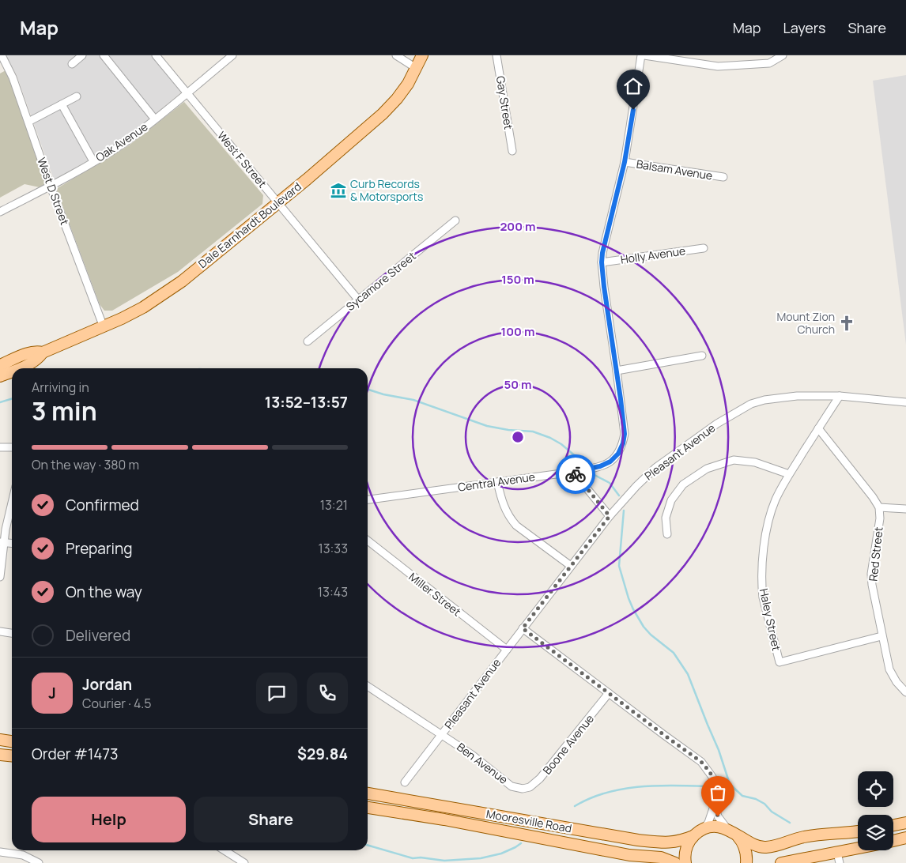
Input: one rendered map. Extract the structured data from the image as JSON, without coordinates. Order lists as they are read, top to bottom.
{
  "streets": {
    "main road": ["Dale Earnhardt Boulevard", "Mooresville Road"],
    "street": [
      "Gay Street",
      "Oak Avenue",
      "West F Street",
      "Balsam Avenue",
      "West D Street",
      "Holly Avenue",
      "Sycamore Street",
      "Pleasant Avenue",
      "Central Avenue",
      "Red Street",
      "Miller Street",
      "Haley Street",
      "Boone Avenue",
      "Ben Avenue"
    ]
  },
  "crossings": [
    ["Oak Avenue", "West F Street"],
    ["Oak Avenue", "West D Street"],
    ["West F Street", "Dale Earnhardt Boulevard"],
    ["West F Street", "Sycamore Street"],
    ["Balsam Avenue", "Central Avenue"],
    ["West D Street", "Dale Earnhardt Boulevard"],
    ["Holly Avenue", "Central Avenue"],
    ["Pleasant Avenue", "Miller Street"],
    ["Pleasant Avenue", "Haley Street"],
    ["Pleasant Avenue", "Ben Avenue"],
    ["Red Street", "Haley Street"],
    ["Boone Avenue", "Ben Avenue"]
  ],
  "places": {
    "museum": ["Curb Records & Motorsports"],
    "church": ["Mount Zion Church"]
  },
  "page": {
    "header": "Map",
    "nav": ["Map", "Layers", "Share"],
    "heading": ["3 min", "Arriving in", "13:52–13:57"],
    "panel": [
      "Jordan",
      "Courier · 4.5",
      "Order #1473",
      "$29.84"
    ],
    "bar": "On the way · 380 m",
    "list": [
      ["Confirmed", "13:21"],
      ["Preparing", "13:33"],
      ["On the way", "13:43"],
      "Delivered"
    ],
    "round": "J",
    "buttons": ["Help", "Share"]
  },
  "rings": [
    "200 m",
    "150 m",
    "100 m",
    "50 m"
  ]
}
